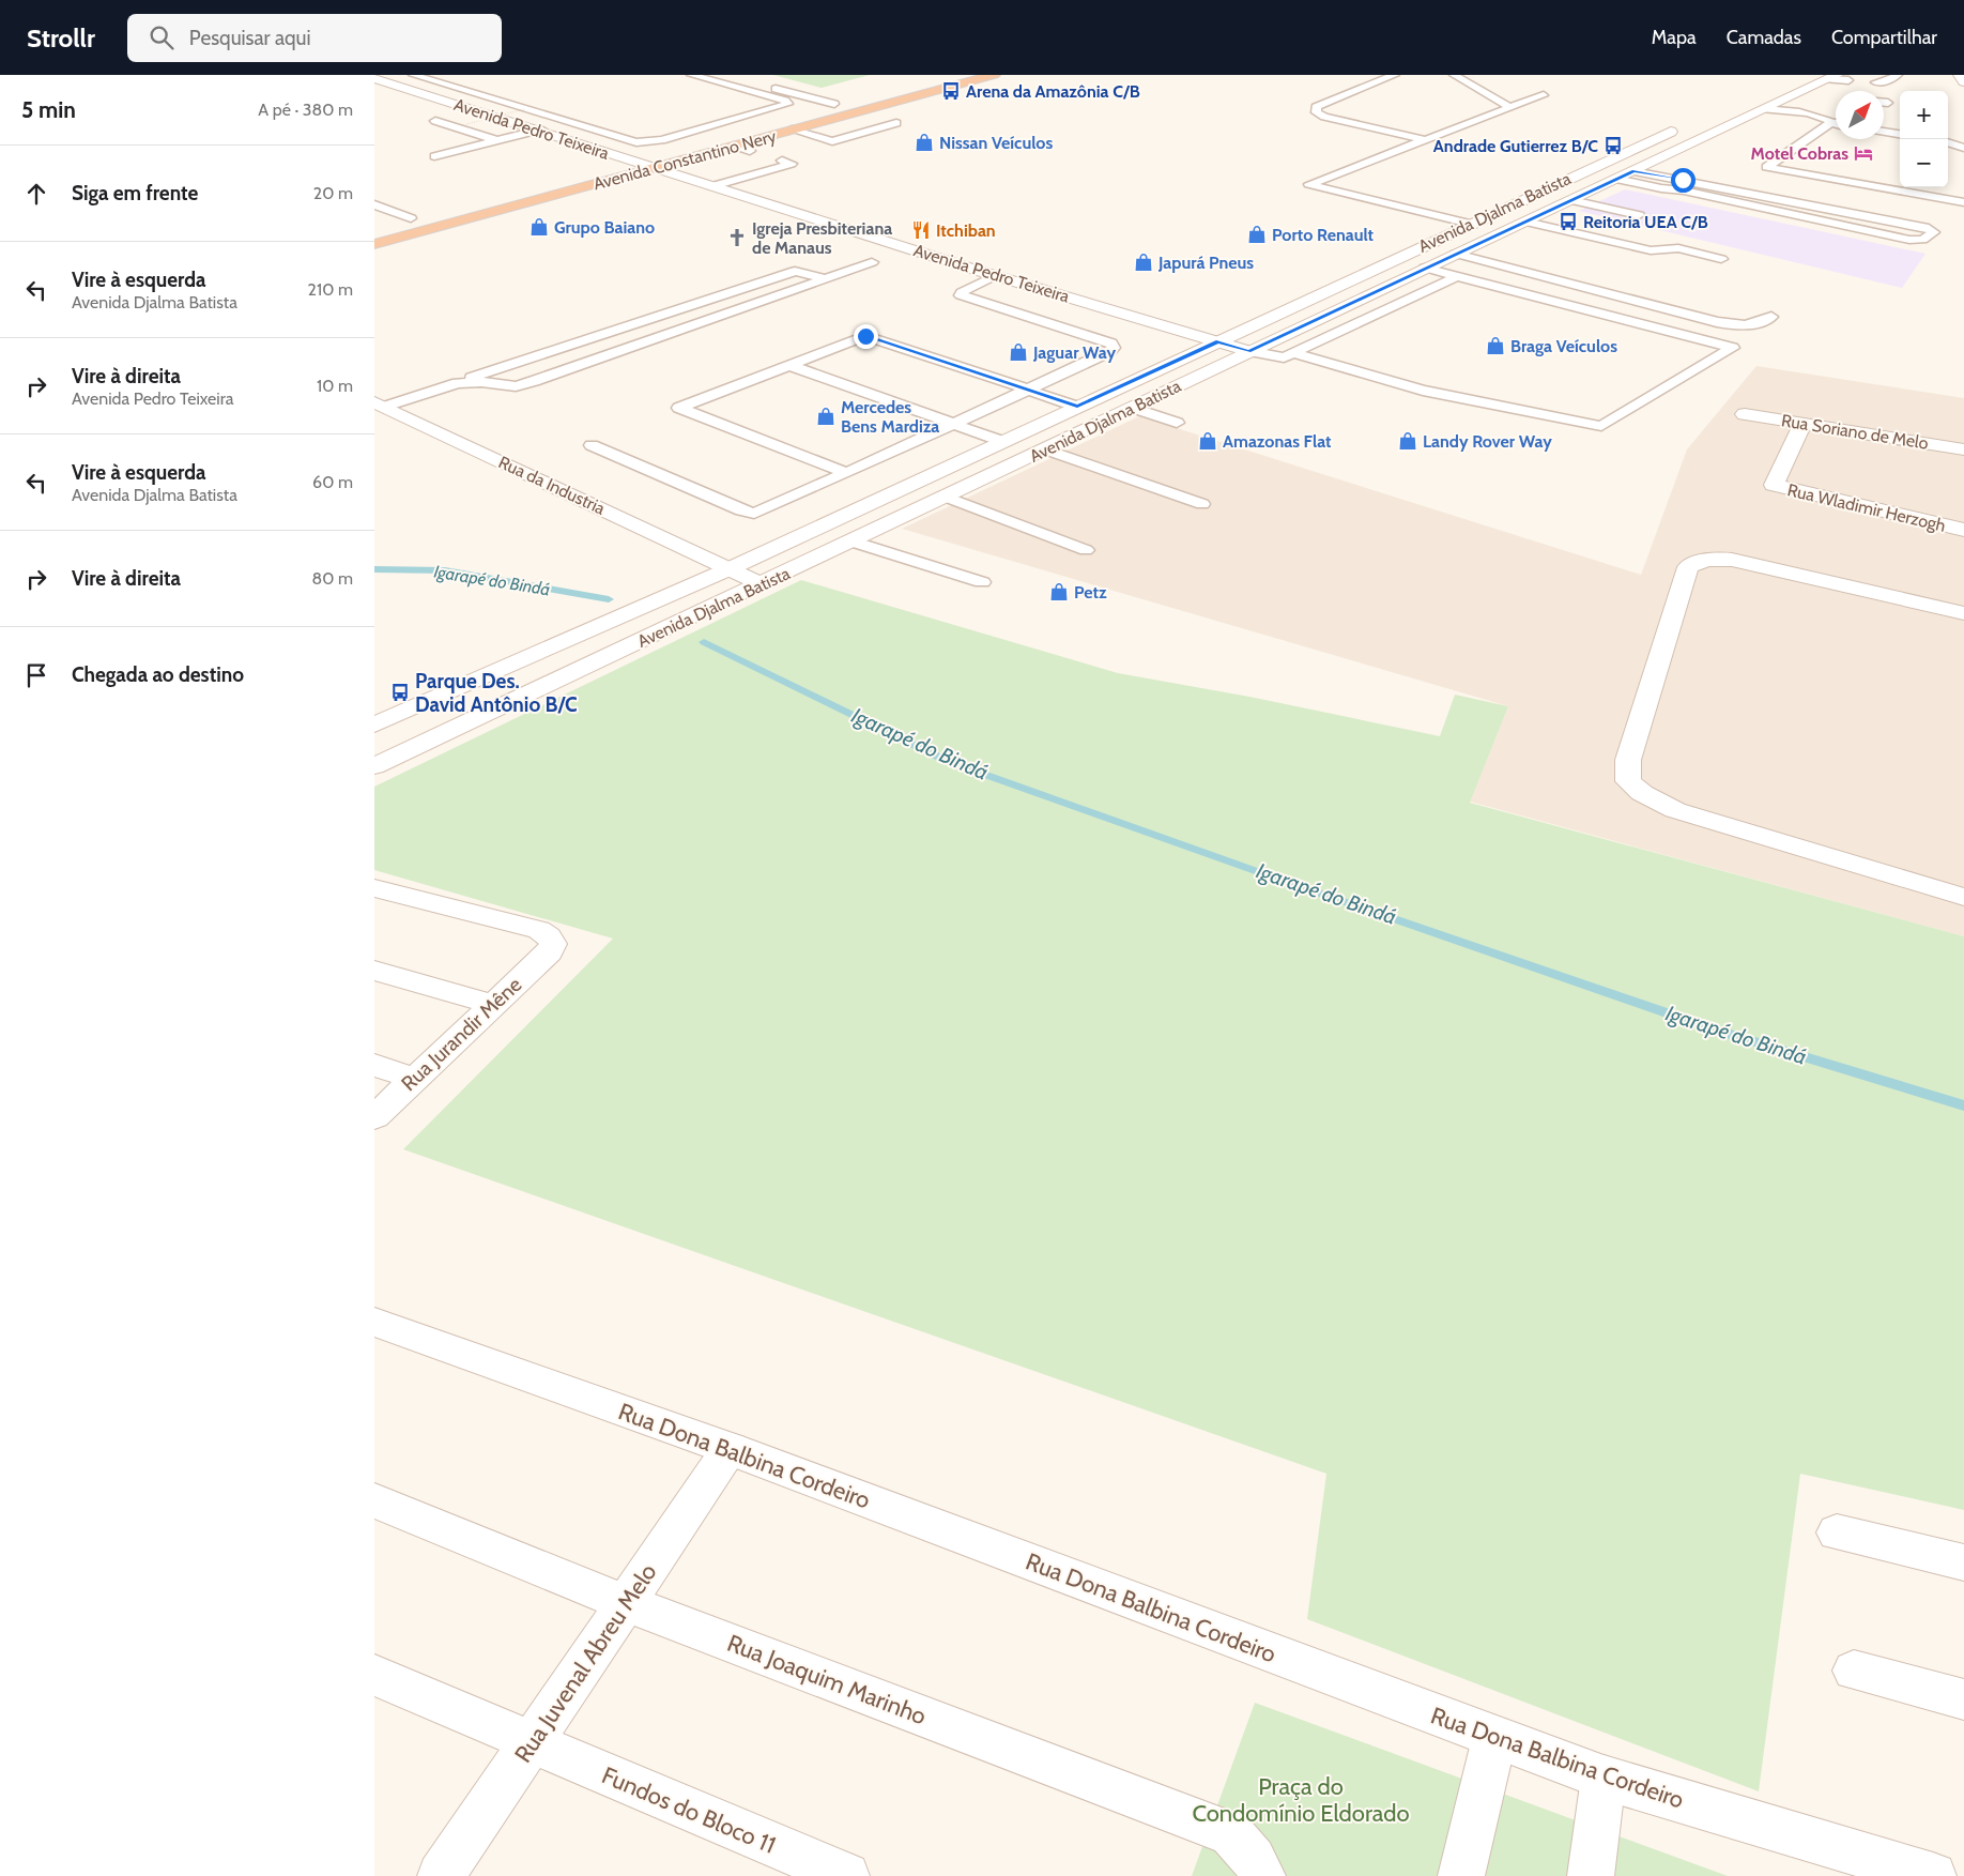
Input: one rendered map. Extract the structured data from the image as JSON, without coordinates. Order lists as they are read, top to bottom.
{
  "streets": {
    "highway": ["Avenida Constantino Nery"],
    "street": [
      "Avenida Pedro Teixeira",
      "Avenida Djalma Batista",
      "Rua Soriano de Melo",
      "Rua da Industria",
      "Rua Wladimir Herzogh",
      "Rua Jurandir Mêne",
      "Rua Dona Balbina Cordeiro",
      "Rua Juvenal Abreu Melo",
      "Rua Joaquim Marinho",
      "Fundos do Bloco 11"
    ]
  },
  "crossings": [
    ["Avenida Pedro Teixeira", "Avenida Constantino Nery"],
    ["Avenida Pedro Teixeira", "Avenida Djalma Batista"],
    ["Avenida Djalma Batista", "Rua da Industria"],
    ["Rua Soriano de Melo", "Rua Wladimir Herzogh"],
    ["Rua Dona Balbina Cordeiro", "Rua Juvenal Abreu Melo"],
    ["Rua Juvenal Abreu Melo", "Rua Joaquim Marinho"],
    ["Rua Juvenal Abreu Melo", "Fundos do Bloco 11"]
  ],
  "water": ["Igarapé do Bindá"],
  "parks": ["Praça do Condomínio Eldorado"],
  "places": {
    "bus stop": [
      "Arena da Amazônia C/B",
      "Andrade Gutierrez B/C",
      "Reitoria UEA C/B",
      "Parque Des. David Antônio B/C"
    ],
    "shop": [
      "Nissan Veículos",
      "Grupo Baiano",
      "Porto Renault",
      "Japurá Pneus",
      "Braga Veículos",
      "Jaguar Way",
      "Mercedes Bens Mardiza",
      "Amazonas Flat",
      "Landy Rover Way",
      "Petz"
    ],
    "hotel": ["Motel Cobras"],
    "restaurant": ["Itchiban"],
    "church": ["Igreja Presbiteriana de Manaus"]
  },
  "north": "top right",
  "page": {
    "header": "Strollr",
    "search": "Pesquisar aqui",
    "nav": ["Mapa", "Camadas", "Compartilhar"],
    "heading": ["5 min", "A pé · 380 m"],
    "map_buttons": ["+", "−"],
    "list": [
      ["Siga em frente", "20 m"],
      ["Vire à esquerda", "Avenida Djalma Batista", "210 m"],
      ["Vire à direita", "Avenida Pedro Teixeira", "10 m"],
      ["Vire à esquerda", "Avenida Djalma Batista", "60 m"],
      ["Vire à direita", "80 m"],
      "Chegada ao destino"
    ]
  }
}
